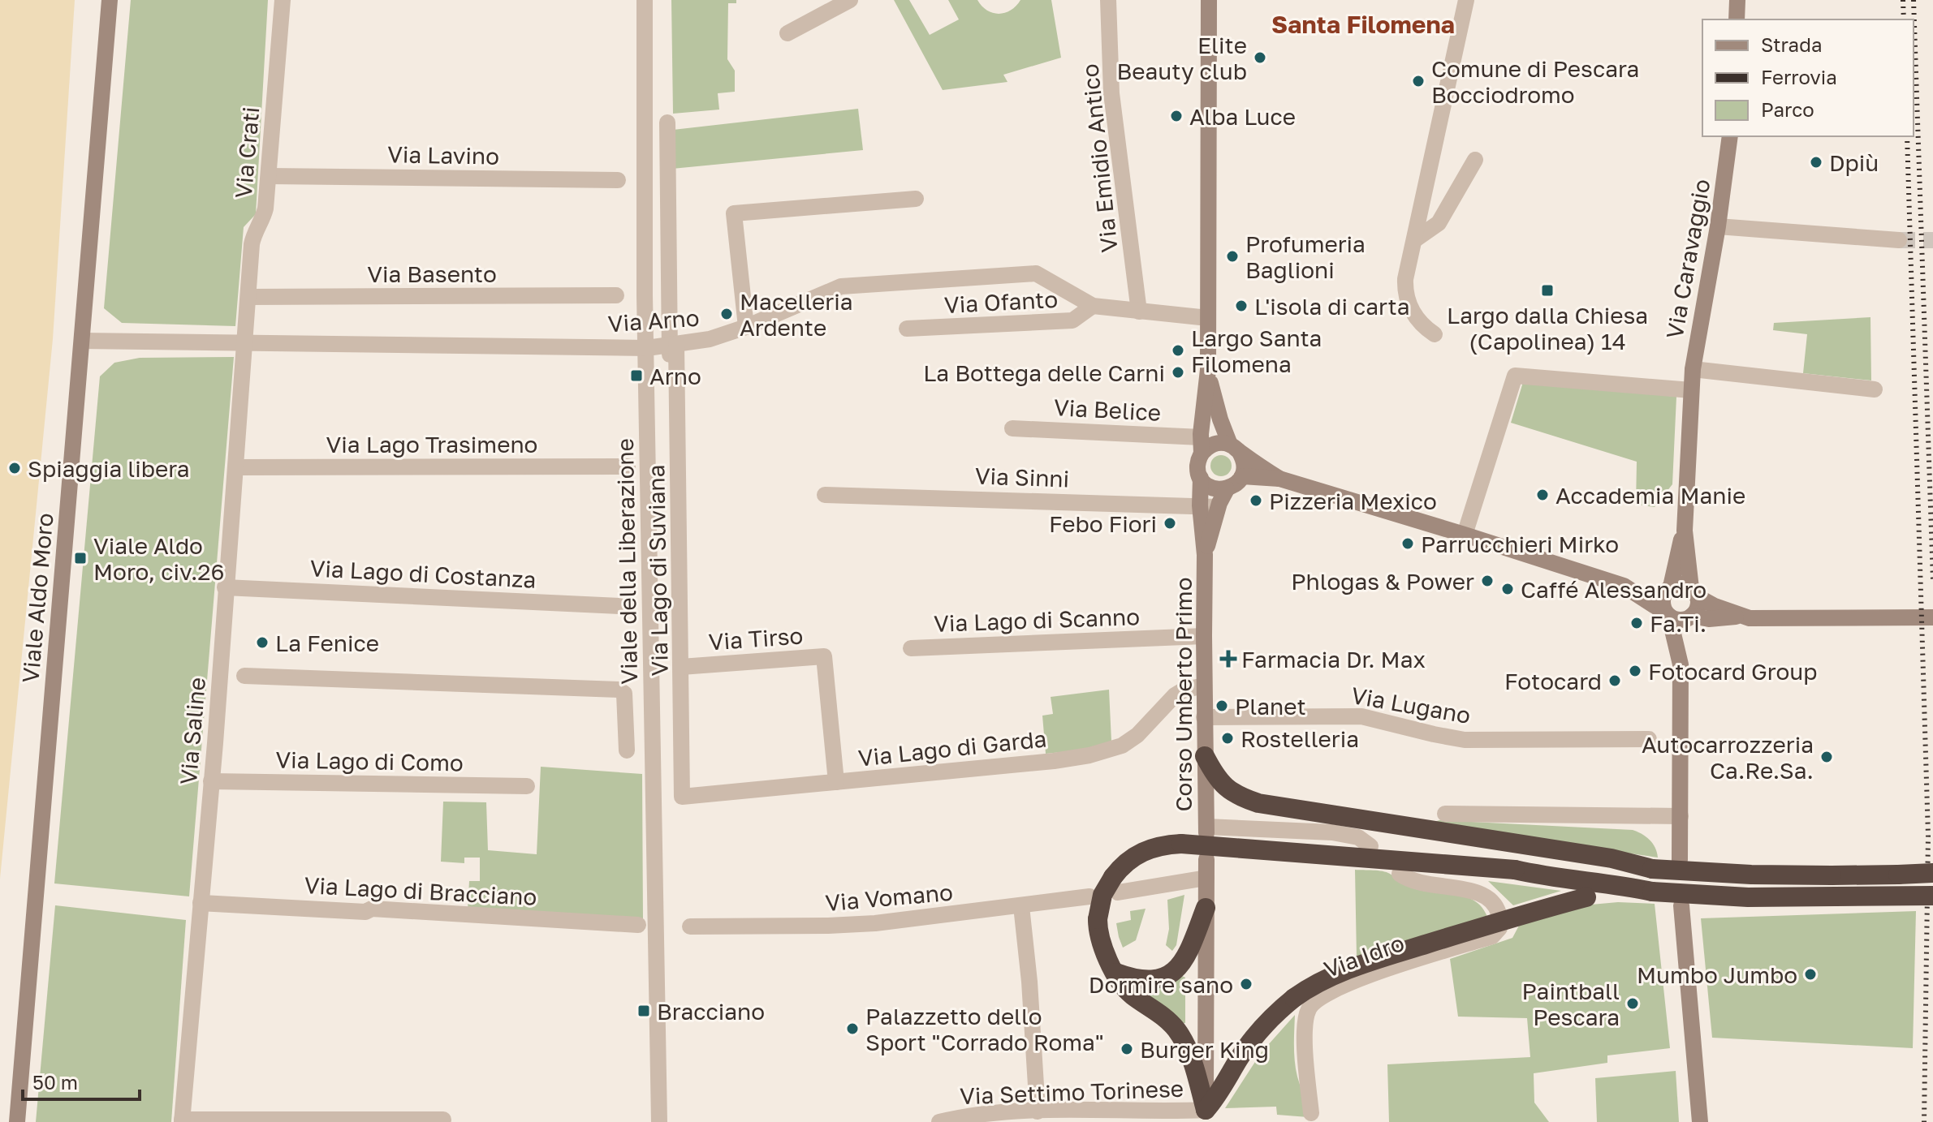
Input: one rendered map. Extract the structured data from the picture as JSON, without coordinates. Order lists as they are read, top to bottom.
{
  "streets": {
    "street": [
      "Via Crati",
      "Via Lavino",
      "Via Emidio Antico",
      "Via Caravaggio",
      "Via Basento",
      "Via Ofanto",
      "Via Arno",
      "Via Belice",
      "Via Lago Trasimeno",
      "Via Sinni",
      "Viale della Liberazione",
      "Via Lago di Suviana",
      "Via Lago di Costanza",
      "Viale Aldo Moro",
      "Via Lago di Scanno",
      "Via Tirso",
      "Corso Umberto Primo",
      "Via Lugano",
      "Via Saline",
      "Via Lago di Garda",
      "Via Lago di Como",
      "Via Lago di Bracciano",
      "Via Vomano",
      "Via Idro",
      "Via Settimo Torinese"
    ]
  },
  "crossings": [
    ["Via Crati", "Via Lavino"],
    ["Via Crati", "Via Basento"],
    ["Via Crati", "Via Arno"],
    ["Via Crati", "Via Saline"],
    ["Via Emidio Antico", "Via Arno"],
    ["Via Ofanto", "Via Arno"],
    ["Via Arno", "Viale della Liberazione"],
    ["Via Arno", "Via Lago di Suviana"],
    ["Via Arno", "Viale Aldo Moro"],
    ["Via Arno", "Via Saline"],
    ["Via Belice", "Corso Umberto Primo"],
    ["Via Lago Trasimeno", "Via Saline"],
    ["Via Sinni", "Corso Umberto Primo"],
    ["Viale della Liberazione", "Via Lago di Suviana"],
    ["Via Lago di Suviana", "Via Tirso"],
    ["Via Lago di Suviana", "Via Lago di Garda"],
    ["Via Lago di Costanza", "Via Saline"],
    ["Via Lago di Scanno", "Corso Umberto Primo"],
    ["Via Tirso", "Via Lago di Garda"],
    ["Corso Umberto Primo", "Via Lugano"],
    ["Corso Umberto Primo", "Via Lago di Garda"],
    ["Via Saline", "Via Lago di Como"],
    ["Via Saline", "Via Lago di Bracciano"]
  ],
  "districts": ["Santa Filomena"],
  "places": {
    "other": [
      "Elite Beauty club",
      "Comune di Pescara Bocciodromo",
      "Alba Luce",
      "Dpiù",
      "Profumeria Baglioni",
      "L'isola di carta",
      "Macelleria Ardente",
      "Largo Santa Filomena",
      "La Bottega delle Carni",
      "Spiaggia libera",
      "Accademia Manie",
      "Pizzeria Mexico",
      "Febo Fiori",
      "Parrucchieri Mirko",
      "Phlogas & Power",
      "Caffé Alessandro",
      "Fa.Ti.",
      "La Fenice",
      "Fotocard Group",
      "Fotocard",
      "Planet",
      "Rostelleria",
      "Autocarrozzeria Ca.Re.Sa.",
      "Mumbo Jumbo",
      "Dormire sano",
      "Paintball Pescara",
      "Palazzetto dello Sport \"Corrado Roma\"",
      "Burger King"
    ],
    "transit": [
      "Largo dalla Chiesa (Capolinea) 14",
      "Arno",
      "Viale Aldo Moro, civ.26",
      "Bracciano"
    ],
    "health": ["Farmacia Dr. Max"]
  },
  "legend": ["Strada", "Ferrovia", "Parco"],
  "scale_bar": "50 m"
}
